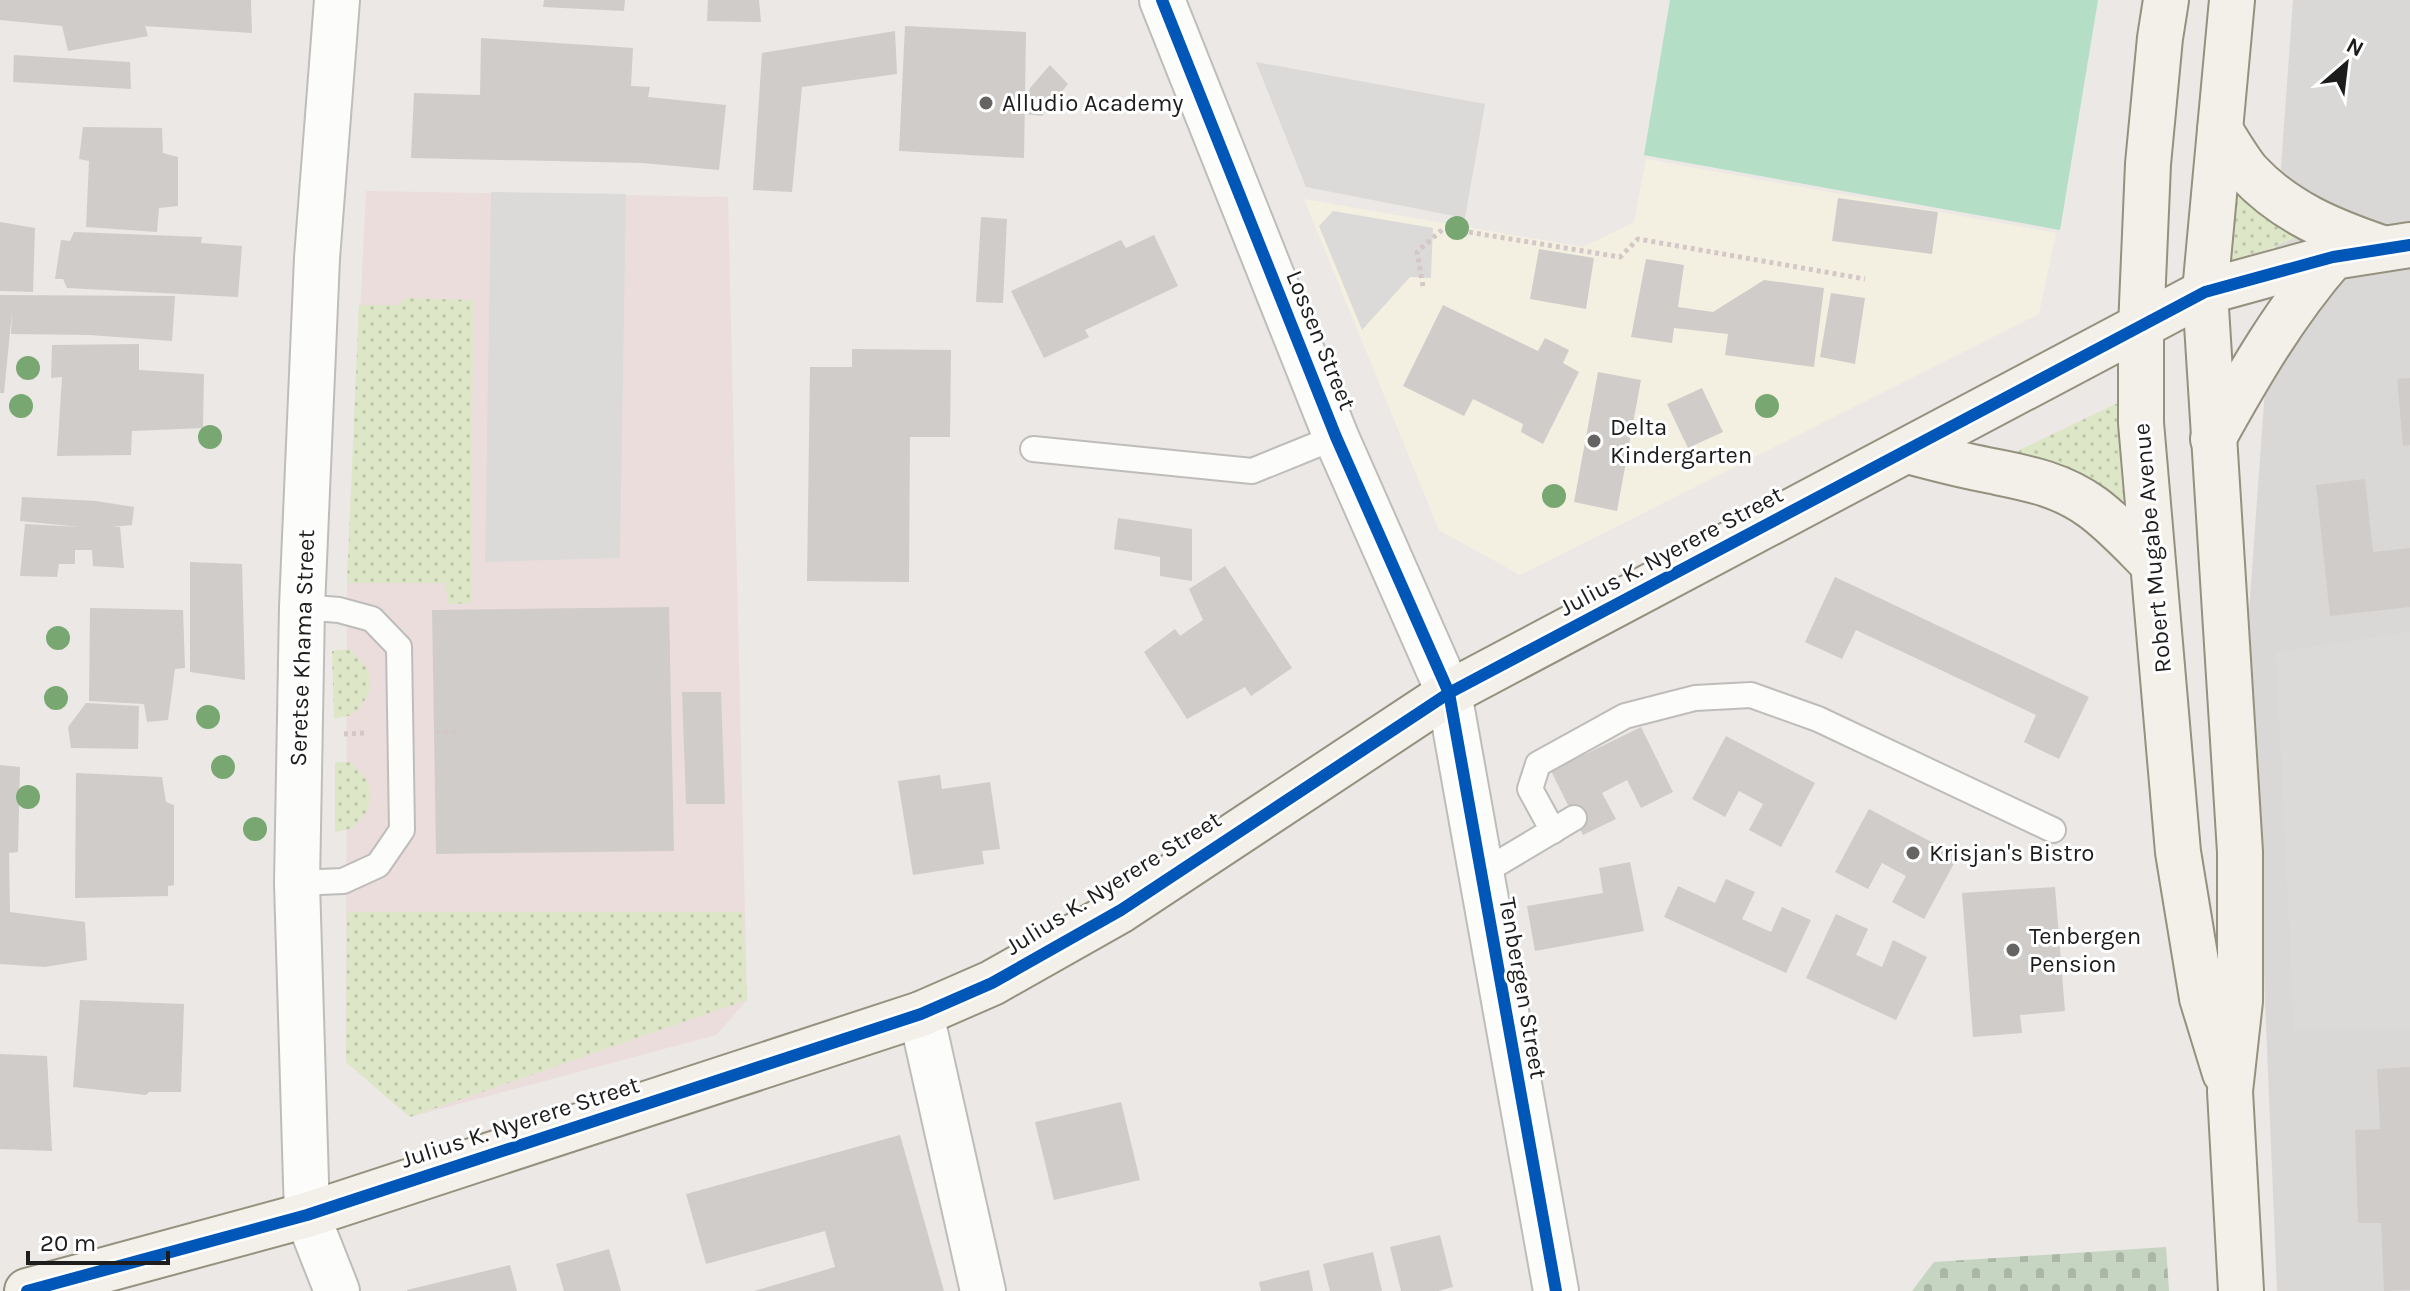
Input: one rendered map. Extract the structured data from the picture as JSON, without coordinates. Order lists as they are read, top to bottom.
{
  "streets": {
    "main road": ["Robert Mugabe Avenue", "Julius K. Nyerere Street"],
    "street": ["Lossen Street", "Seretse Khama Street", "Tenbergen Street"]
  },
  "crossings": [
    ["Lossen Street", "Julius K. Nyerere Street"],
    ["Lossen Street", "Tenbergen Street"],
    ["Robert Mugabe Avenue", "Julius K. Nyerere Street"],
    ["Julius K. Nyerere Street", "Seretse Khama Street"],
    ["Julius K. Nyerere Street", "Tenbergen Street"]
  ],
  "places": [
    "Alludio Academy",
    "Delta Kindergarten",
    "Krisjan's Bistro",
    "Tenbergen Pension"
  ],
  "scale_bar": "20 m",
  "north": "top right"
}
